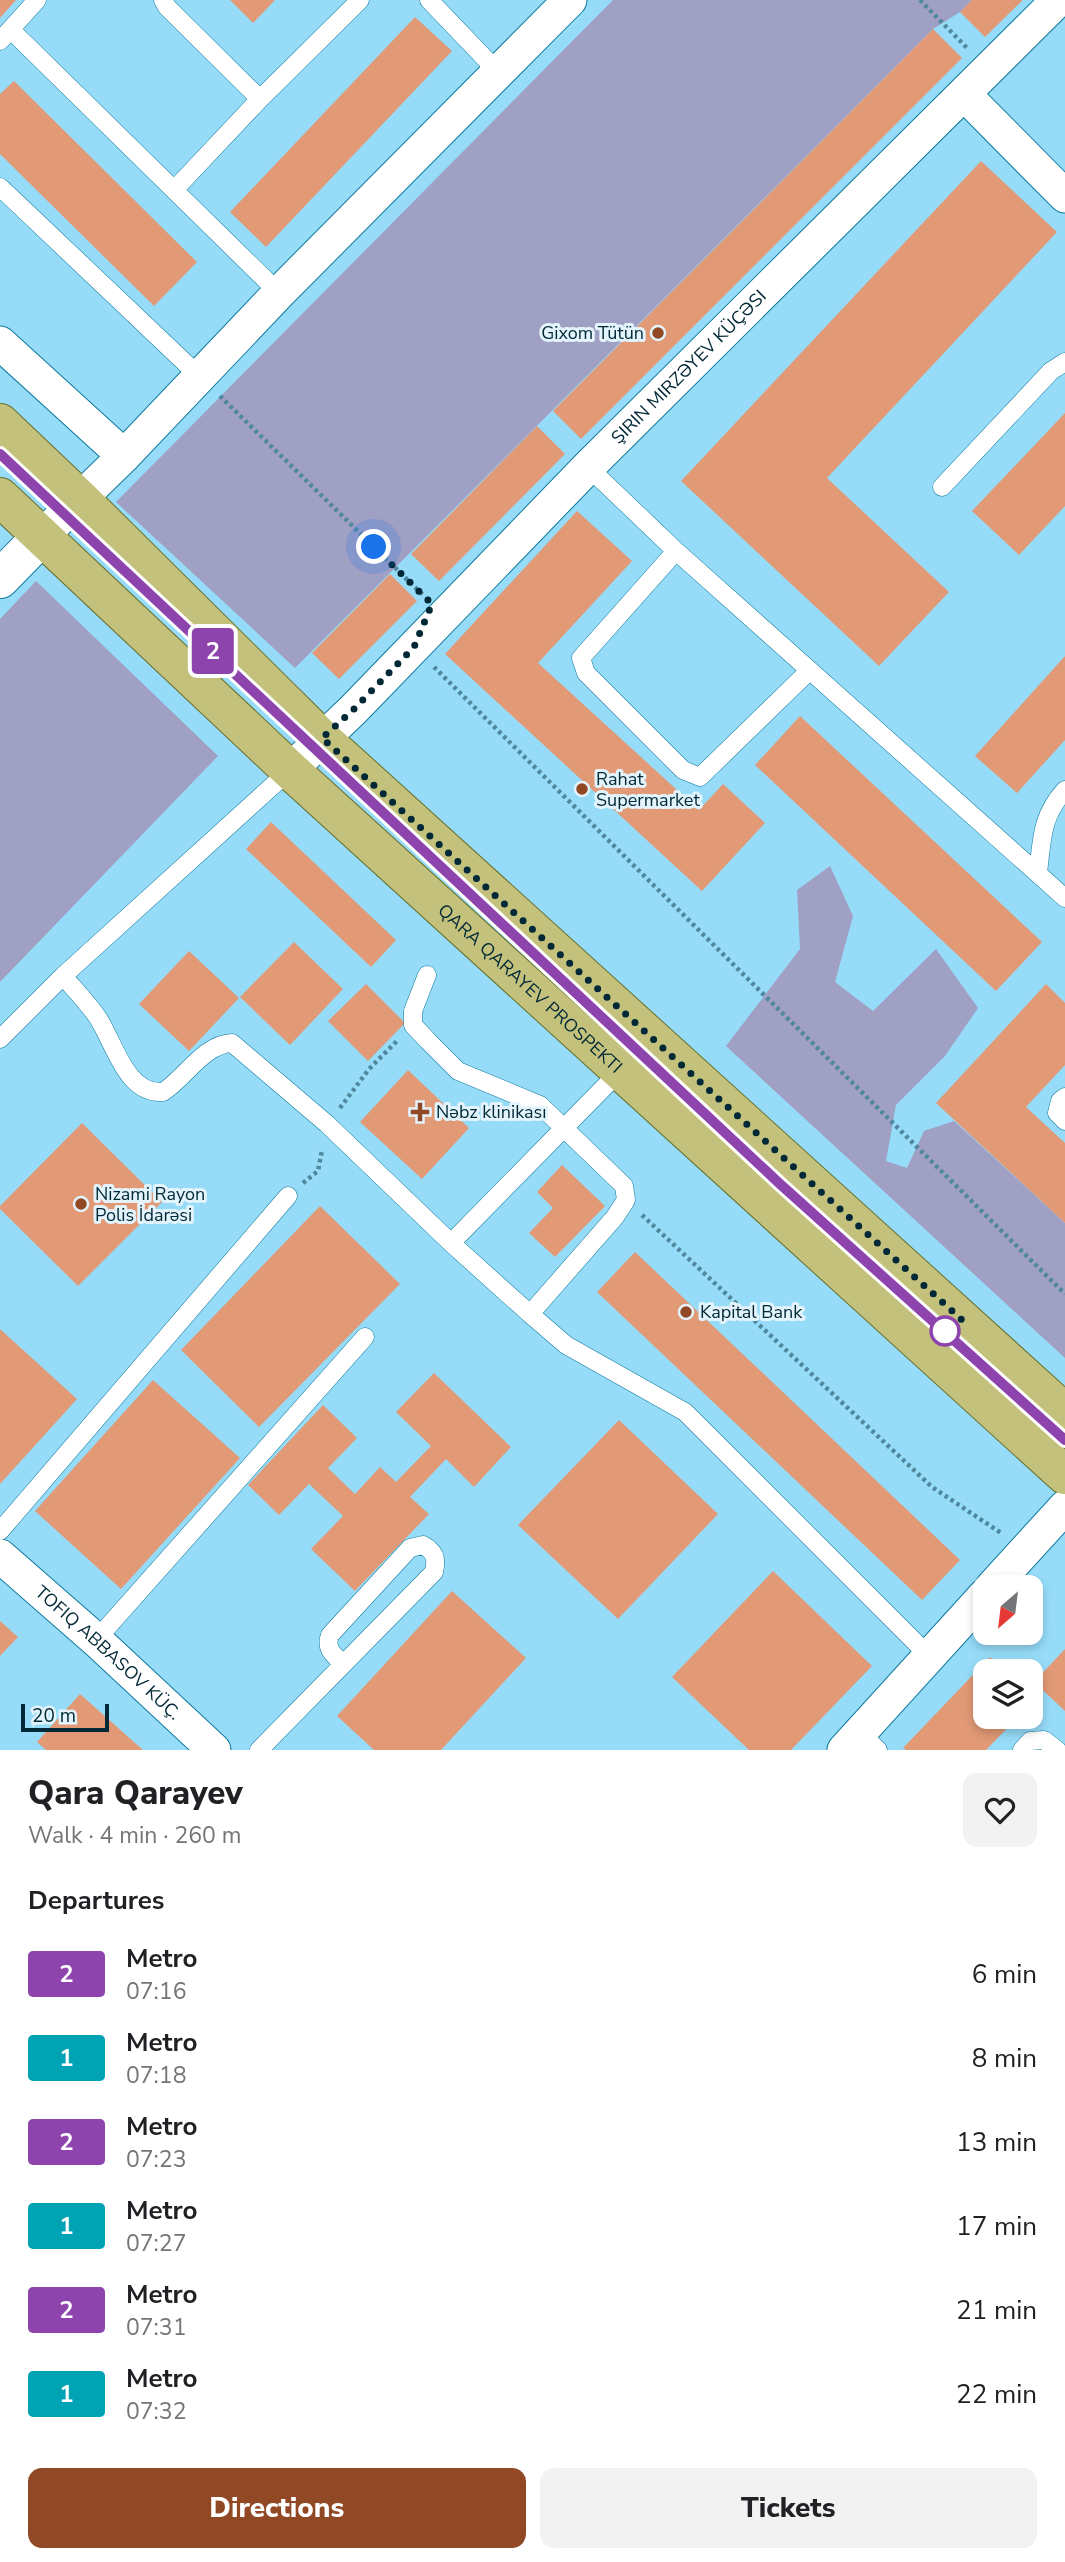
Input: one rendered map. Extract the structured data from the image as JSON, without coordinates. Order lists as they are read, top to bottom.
{
  "streets": {
    "main road": ["QARA QARAYEV PROSPEKTI"],
    "street": ["ŞIRIN MIRZƏYEV KÜÇƏSI", "TOFIQ ABBASOV KÜÇ."]
  },
  "crossings": [
    ["ŞIRIN MIRZƏYEV KÜÇƏSI", "QARA QARAYEV PROSPEKTI"]
  ],
  "places": {
    "other": [
      "Gixom Tütün",
      "Rahat Supermarket",
      "Nizami Rayon Polis İdarəsi",
      "Kapital Bank"
    ],
    "health": ["Nəbz klinikası"]
  },
  "lines": ["metro line 2"],
  "scale_bar": "20 m",
  "north": "bottom left",
  "page": {
    "on_map": "2",
    "scale": "20 m",
    "heading": [
      ["Qara Qarayev", "Walk · 4 min · 260 m"],
      "Departures"
    ],
    "list": [
      {
        "mark": "2",
        "name": "Metro",
        "note": "07:16",
        "value": "6 min"
      },
      {
        "mark": "1",
        "name": "Metro",
        "note": "07:18",
        "value": "8 min"
      },
      {
        "mark": "2",
        "name": "Metro",
        "note": "07:23",
        "value": "13 min"
      },
      {
        "mark": "1",
        "name": "Metro",
        "note": "07:27",
        "value": "17 min"
      },
      {
        "mark": "2",
        "name": "Metro",
        "note": "07:31",
        "value": "21 min"
      },
      {
        "mark": "1",
        "name": "Metro",
        "note": "07:32",
        "value": "22 min"
      }
    ],
    "buttons": ["Directions", "Tickets"]
  }
}
